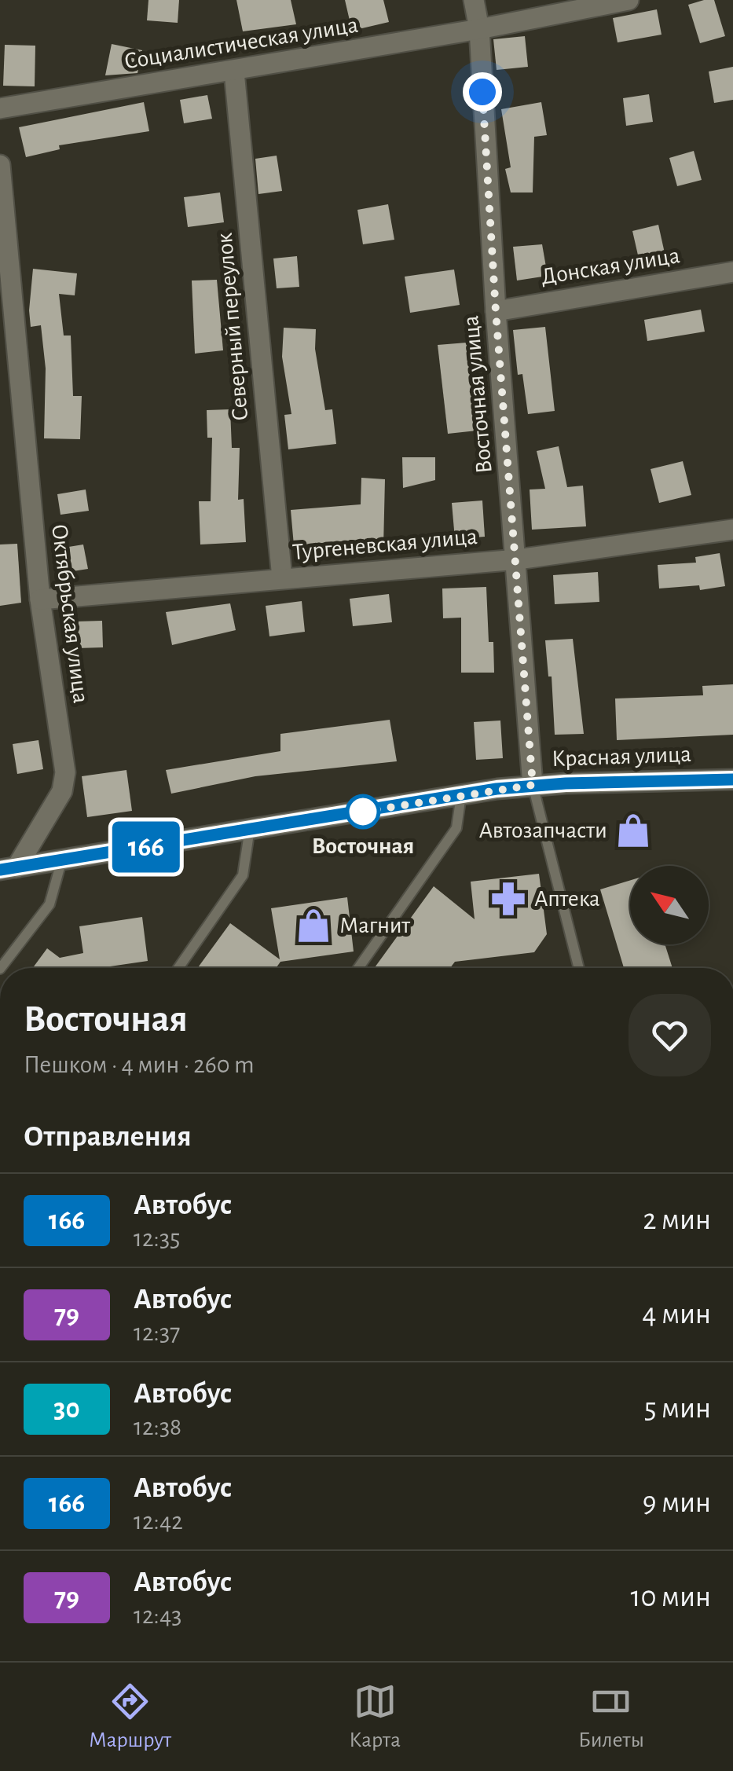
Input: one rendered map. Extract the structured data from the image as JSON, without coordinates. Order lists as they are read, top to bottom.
{
  "streets": {
    "street": [
      "Социалистическая улица",
      "Донская улица",
      "Северный переулок",
      "Восточная улица",
      "Тургеневская улица",
      "Октябрьская улица",
      "Красная улица"
    ]
  },
  "crossings": [
    ["Социалистическая улица", "Северный переулок"],
    ["Социалистическая улица", "Восточная улица"],
    ["Донская улица", "Восточная улица"],
    ["Северный переулок", "Тургеневская улица"],
    ["Восточная улица", "Тургеневская улица"],
    ["Восточная улица", "Красная улица"],
    ["Тургеневская улица", "Октябрьская улица"],
    ["Октябрьская улица", "Красная улица"]
  ],
  "places": {
    "other": ["Восточная"],
    "shop": ["Автозапчасти", "Магнит"],
    "pharmacy": ["Аптека"]
  },
  "lines": ["bus line 166"],
  "north": "top left",
  "page": {
    "on_map": "166",
    "heading": [
      ["Восточная", "Пешком · 4 мин · 260 m"],
      "Отправления"
    ],
    "list": [
      {
        "mark": "166",
        "name": "Автобус",
        "note": "12:35",
        "value": "2 мин"
      },
      {
        "mark": "79",
        "name": "Автобус",
        "note": "12:37",
        "value": "4 мин"
      },
      {
        "mark": "30",
        "name": "Автобус",
        "note": "12:38",
        "value": "5 мин"
      },
      {
        "mark": "166",
        "name": "Автобус",
        "note": "12:42",
        "value": "9 мин"
      },
      {
        "mark": "79",
        "name": "Автобус",
        "note": "12:43",
        "value": "10 мин"
      }
    ],
    "tabs": ["Маршрут", "Карта", "Билеты"]
  }
}
